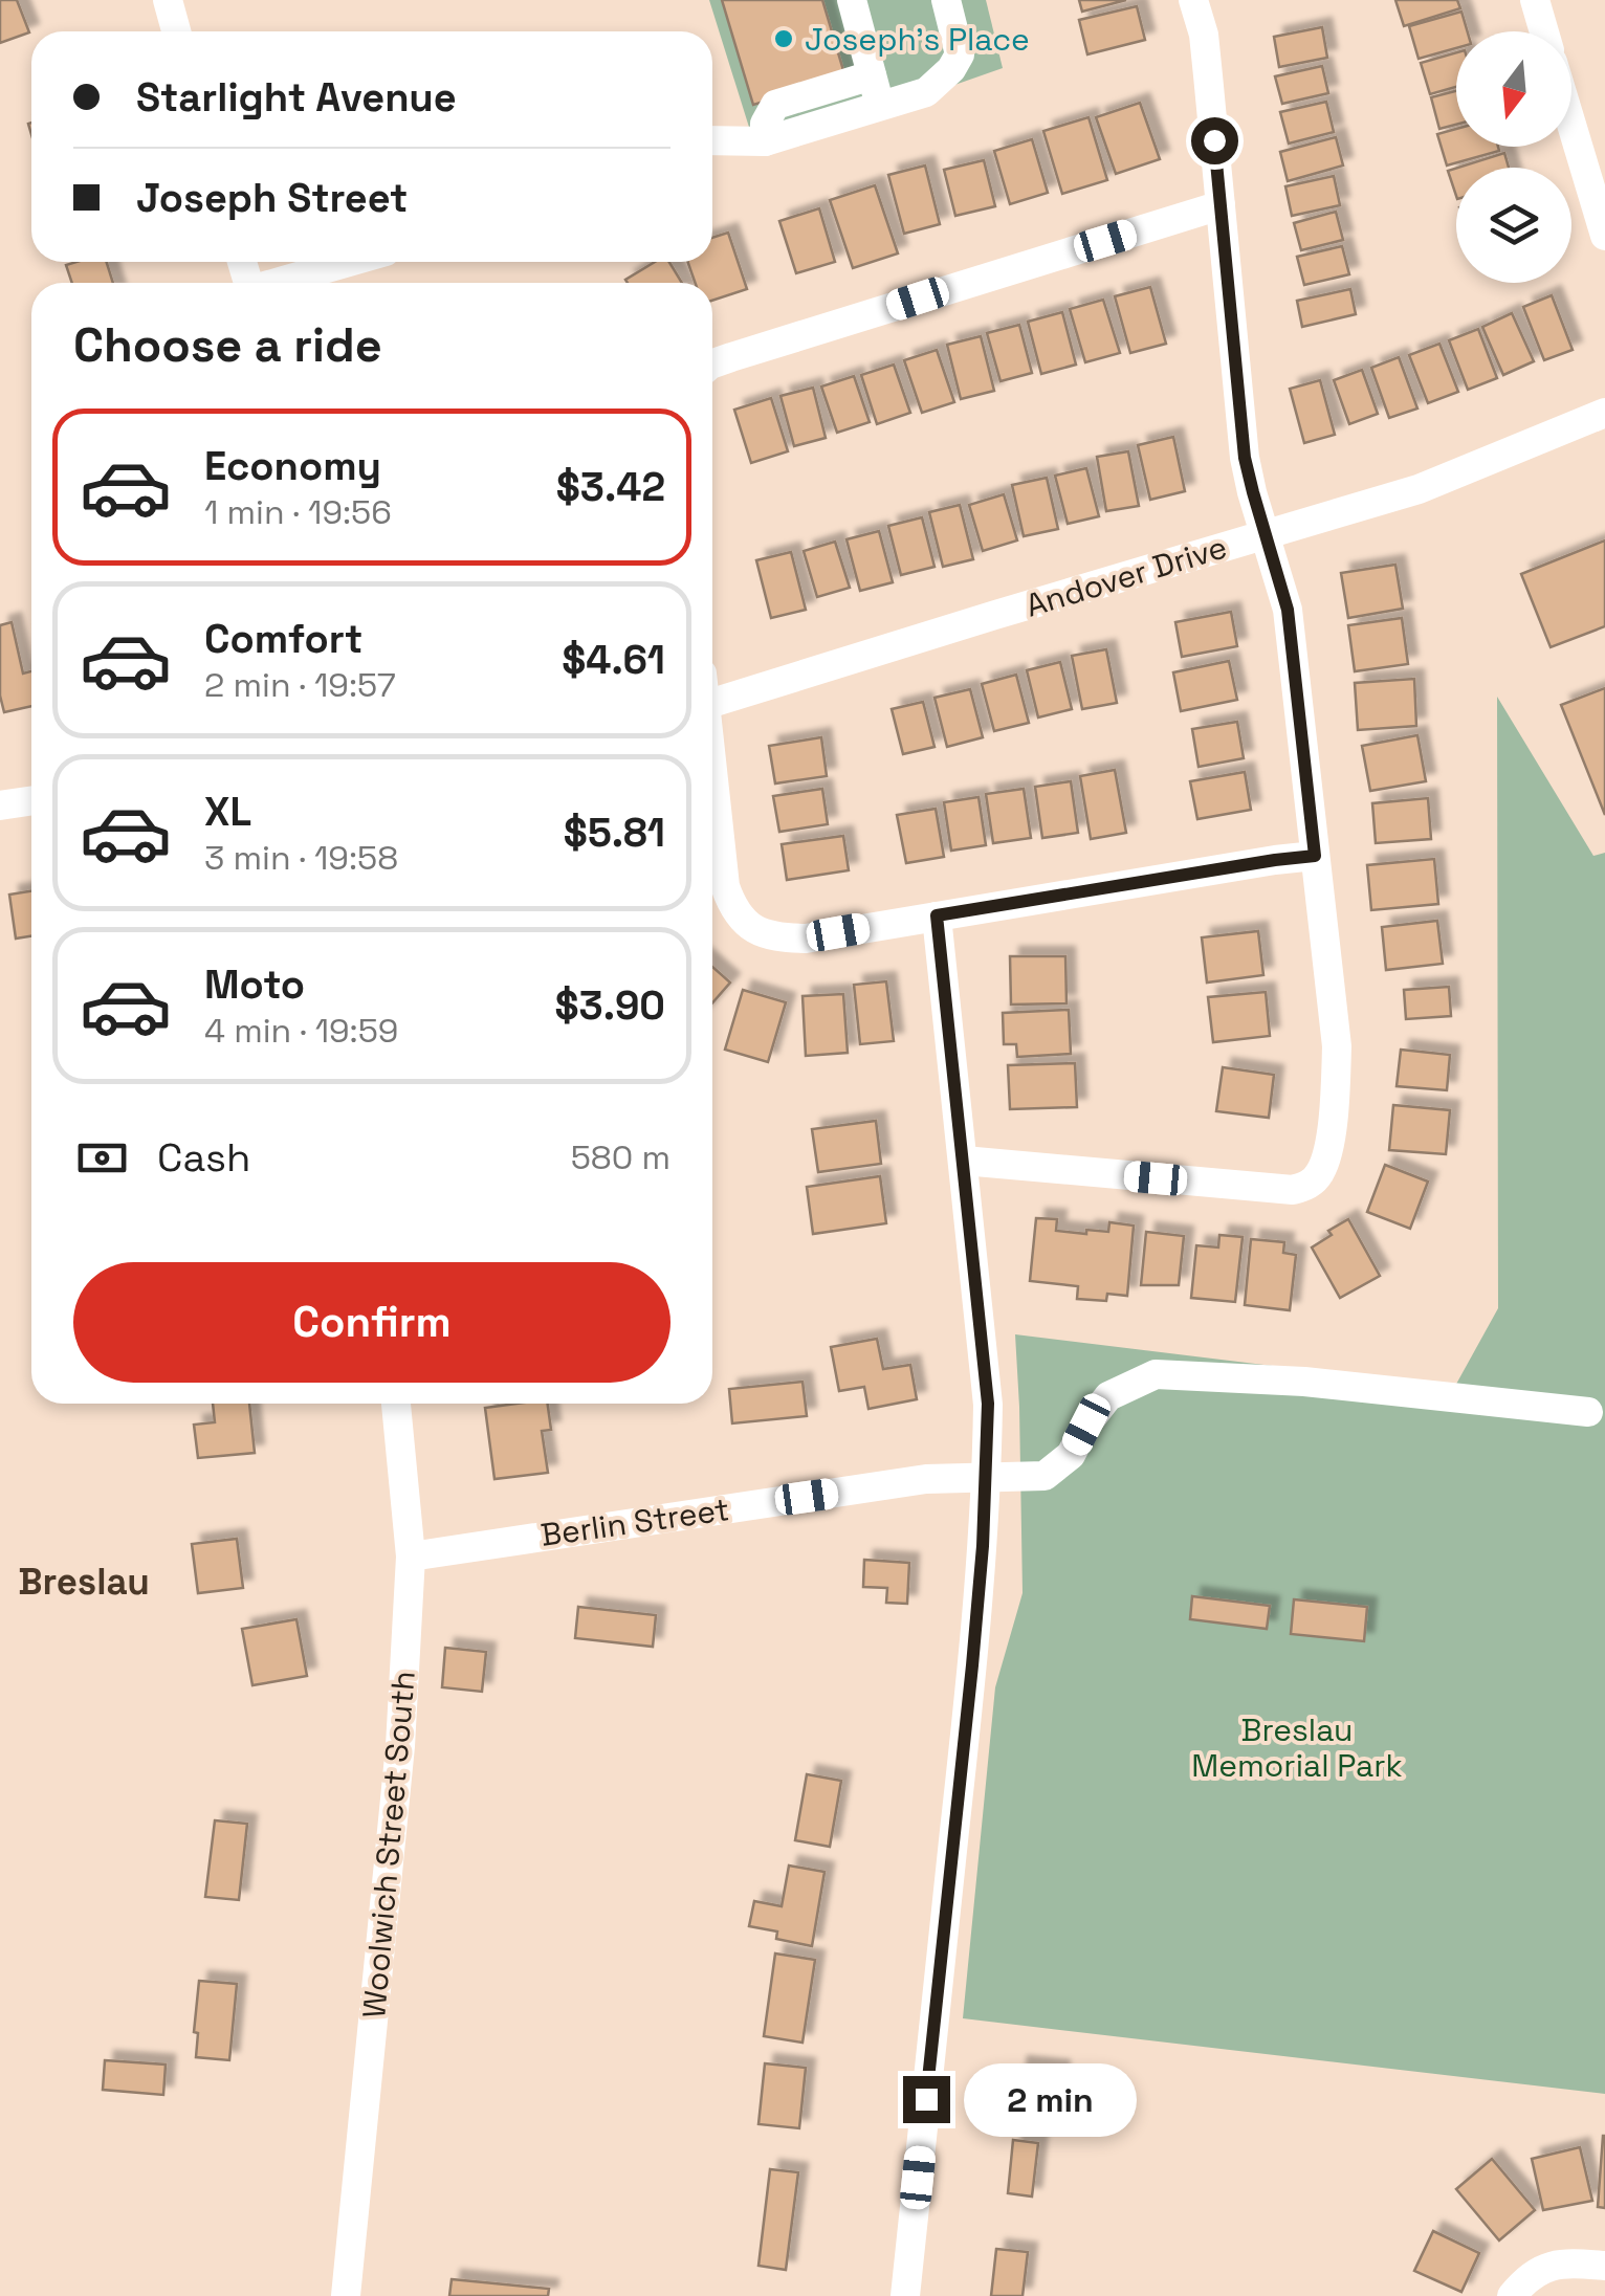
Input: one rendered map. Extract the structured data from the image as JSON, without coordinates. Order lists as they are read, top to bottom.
{
  "streets": {
    "street": ["Andover Drive", "Berlin Street", "Woolwich Street South"]
  },
  "crossings": [
    ["Berlin Street", "Woolwich Street South"]
  ],
  "districts": ["Breslau"],
  "parks": ["Breslau Memorial Park"],
  "places": ["Joseph's Place"],
  "north": "bottom",
  "page": {
    "banner": ["Starlight Avenue", "Joseph Street"],
    "heading": "Choose a ride",
    "list": [
      {
        "name": "Economy",
        "note": "1 min · 19:56",
        "value": "$3.42"
      },
      {
        "name": "Comfort",
        "note": "2 min · 19:57",
        "value": "$4.61"
      },
      {
        "name": "XL",
        "note": "3 min · 19:58",
        "value": "$5.81"
      },
      {
        "name": "Moto",
        "note": "4 min · 19:59",
        "value": "$3.90"
      }
    ],
    "pay": ["Cash", "580 m"],
    "buttons": "Confirm",
    "bubble": "2 min"
  }
}
